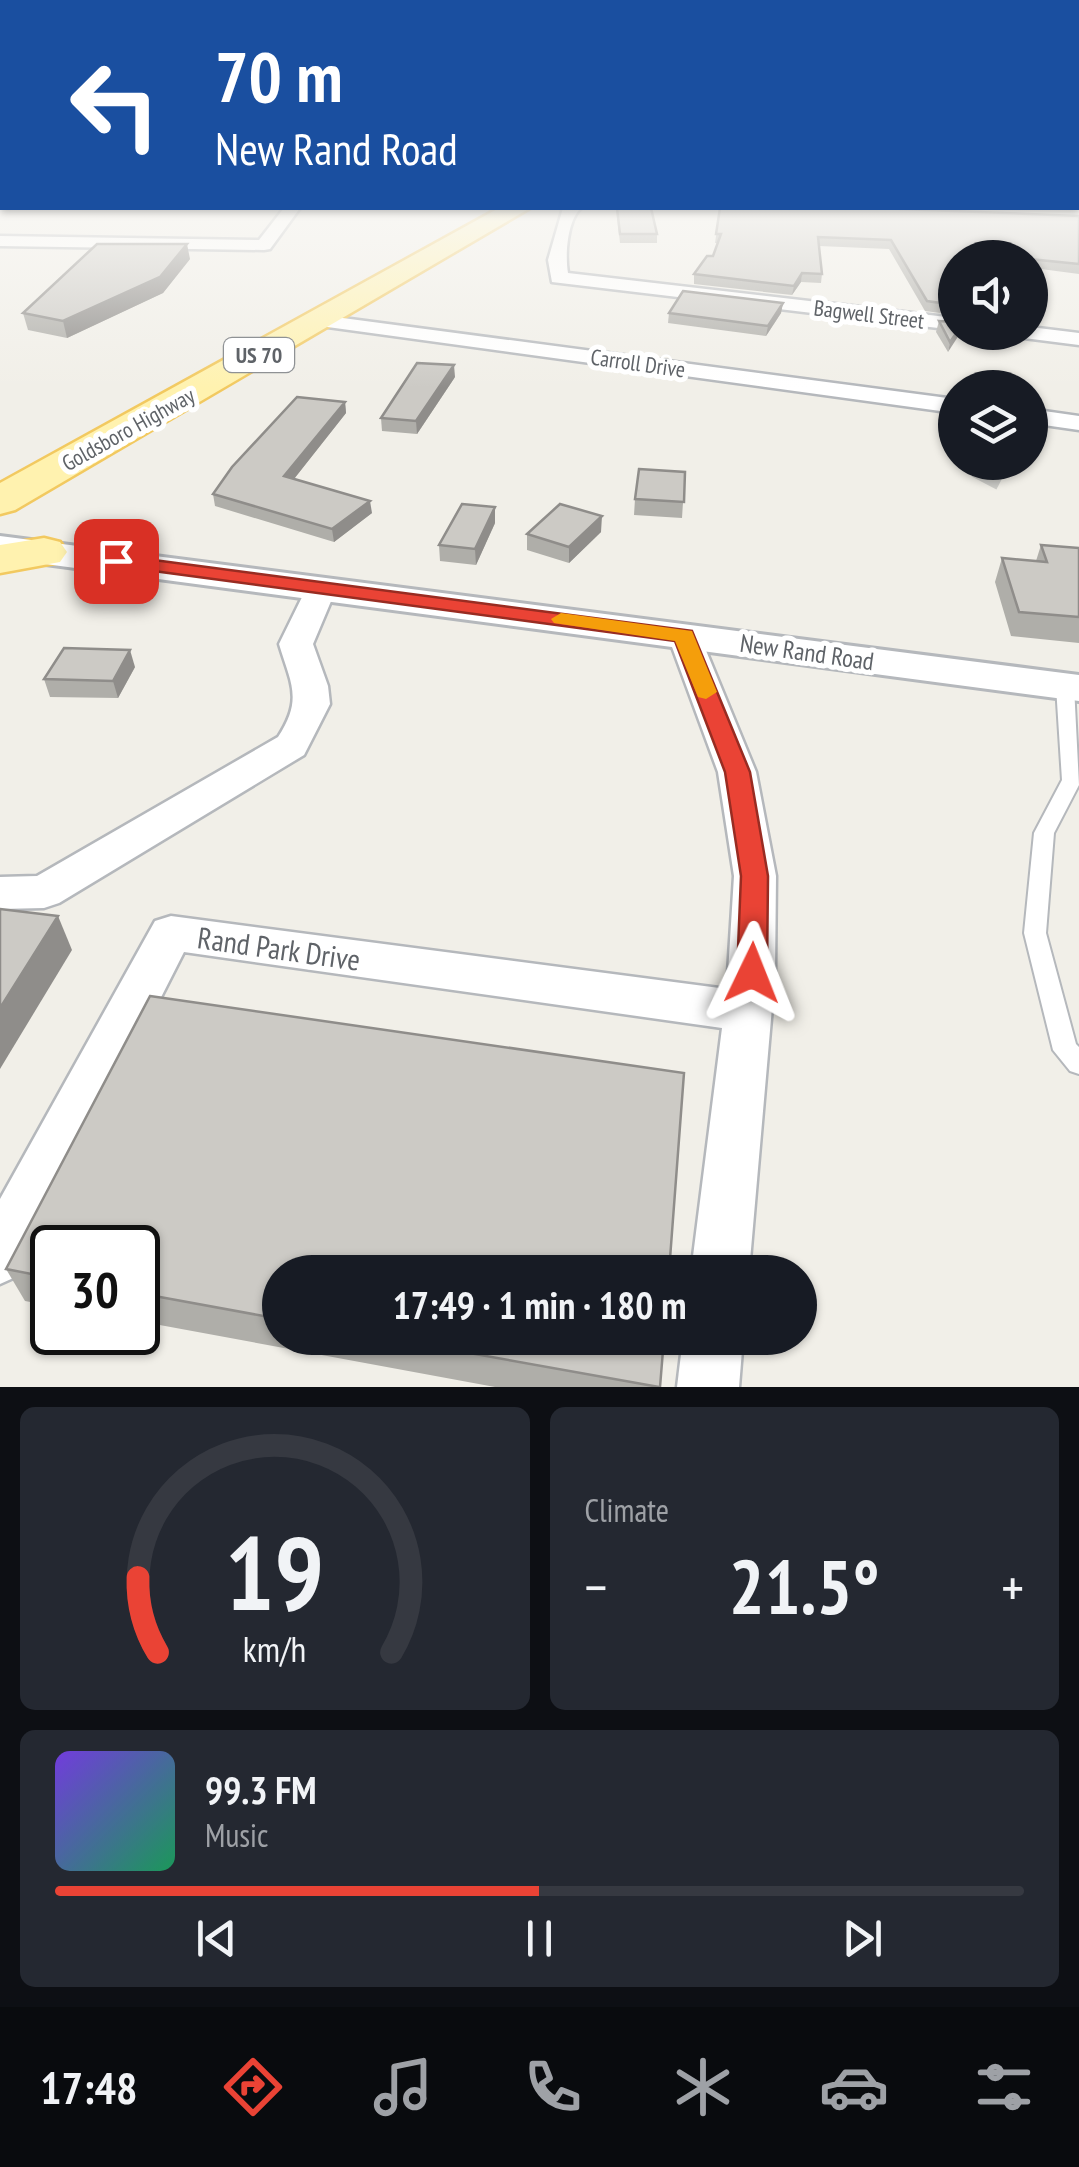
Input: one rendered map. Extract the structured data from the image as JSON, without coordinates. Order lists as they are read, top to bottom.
{
  "streets": {
    "main road": ["US 70", "Goldsboro Highway"],
    "street": [
      "Bagwell Street",
      "Carroll Drive",
      "New Rand Road",
      "Rand Park Drive"
    ]
  },
  "crossings": [
    ["Carroll Drive", "Goldsboro Highway"]
  ],
  "page": {
    "turn": ["70 m", "New Rand Road"],
    "limit": "30",
    "trip": "17:49 · 1 min · 180 m",
    "tile": "Climate",
    "heat": ["−", "21.5°", "+"],
    "song": ["99.3 FM", "Music"],
    "tabs": "17:48",
    "gauge": ["19", "km/h"]
  }
}
